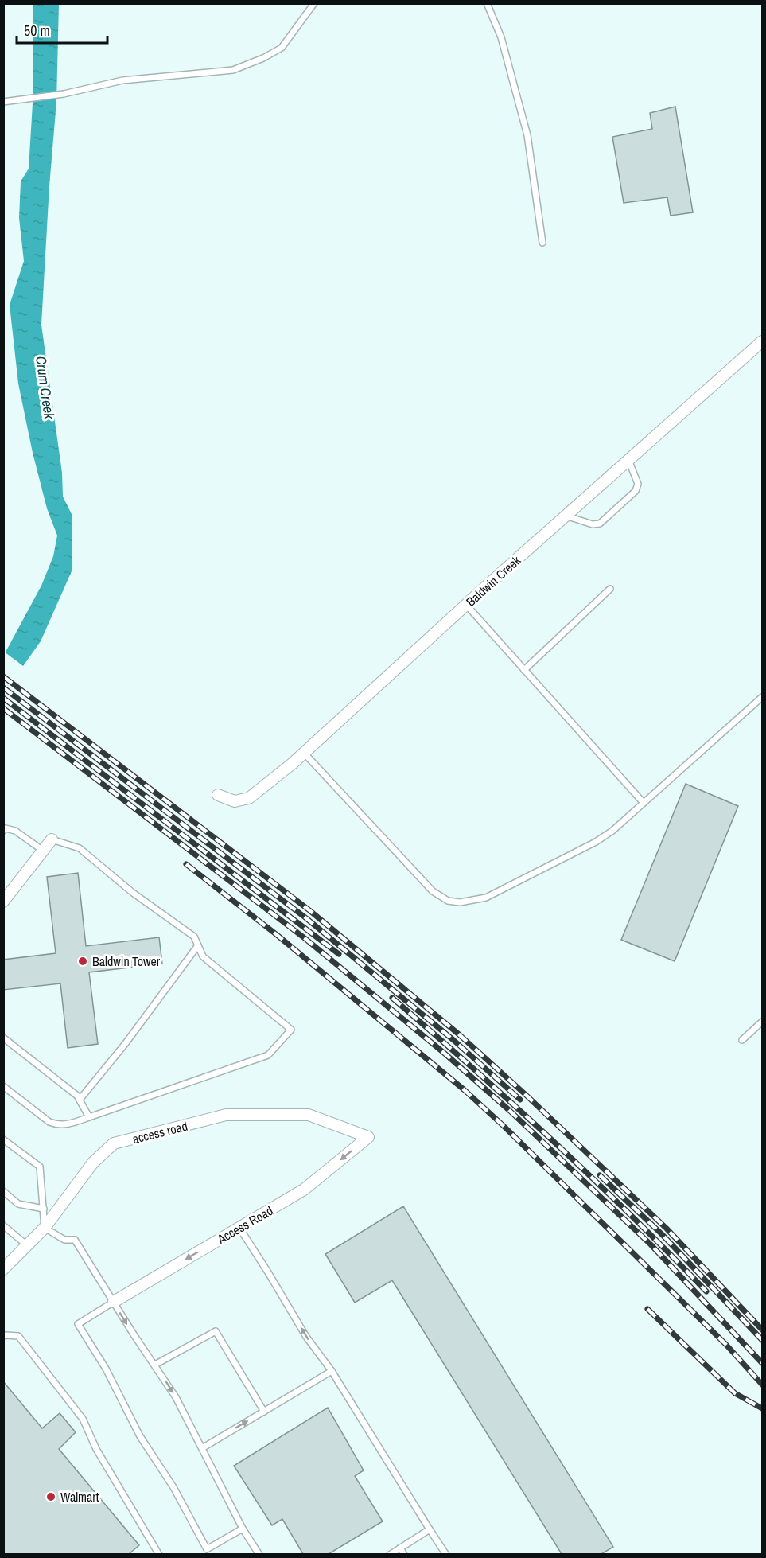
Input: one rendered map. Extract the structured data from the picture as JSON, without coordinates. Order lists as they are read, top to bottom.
{
  "streets": {
    "street": ["Baldwin Creek", "access road", "Access Road"]
  },
  "crossings": [
    ["access road", "Access Road"]
  ],
  "one_way": ["Access Road"],
  "water": ["Crum Creek"],
  "places": ["Baldwin Tower", "Walmart"],
  "scale_bar": "50 m"
}
